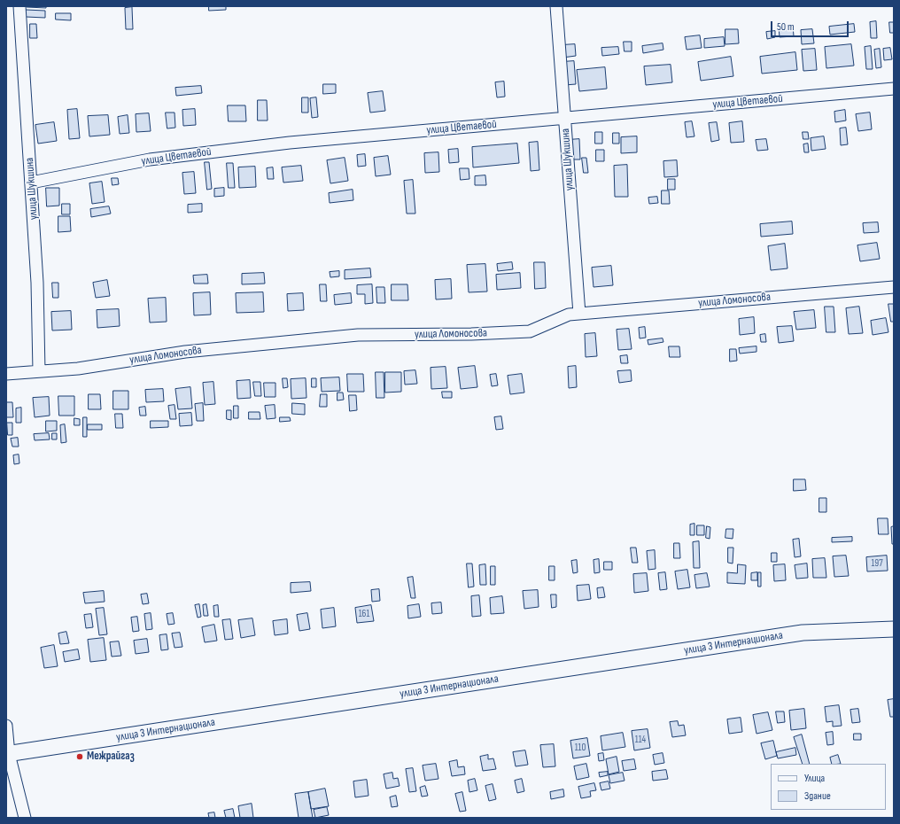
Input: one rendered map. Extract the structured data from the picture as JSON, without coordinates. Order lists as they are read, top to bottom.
{
  "streets": {
    "main road": ["улица 3 Интернационала"],
    "street": ["улица Цветаевой", "улица Шукшина", "улица Ломоносова"]
  },
  "crossings": [
    ["улица Цветаевой", "улица Шукшина"],
    ["улица Шукшина", "улица Ломоносова"]
  ],
  "places": ["Межрайгаз"],
  "house_numbers": [
    "197",
    "161",
    "114",
    "110"
  ],
  "legend": ["Улица", "Здание"],
  "scale_bar": "50 m"
}
